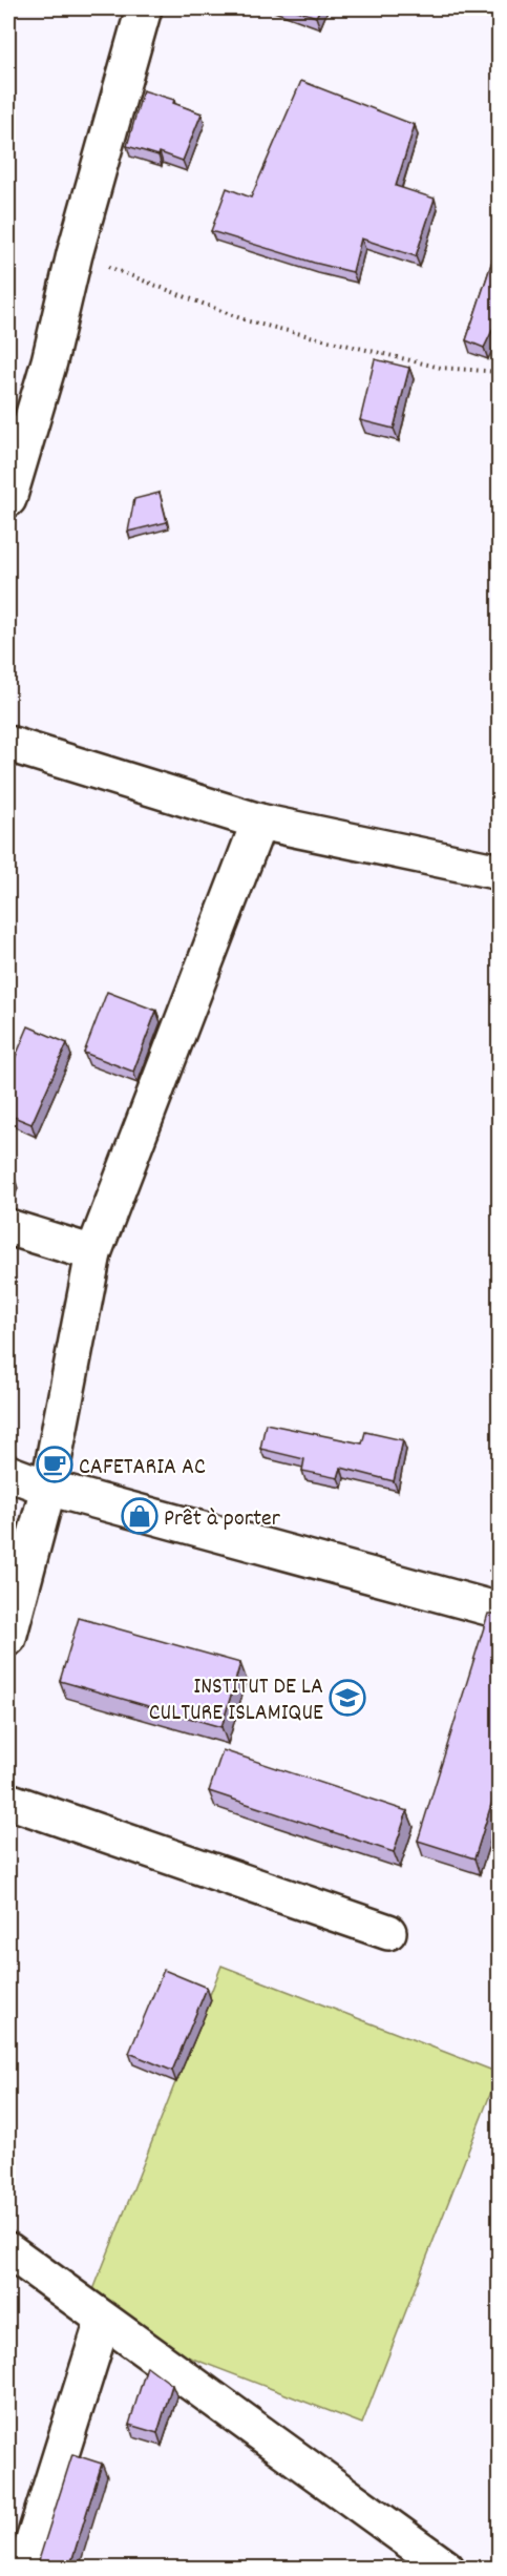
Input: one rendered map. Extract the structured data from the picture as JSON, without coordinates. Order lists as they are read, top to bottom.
{
  "places": {
    "cafe": ["CAFETARIA AC"],
    "shop": ["Prêt à porter"],
    "school or university": ["INSTITUT DE LA CULTURE ISLAMIQUE"]
  }
}
